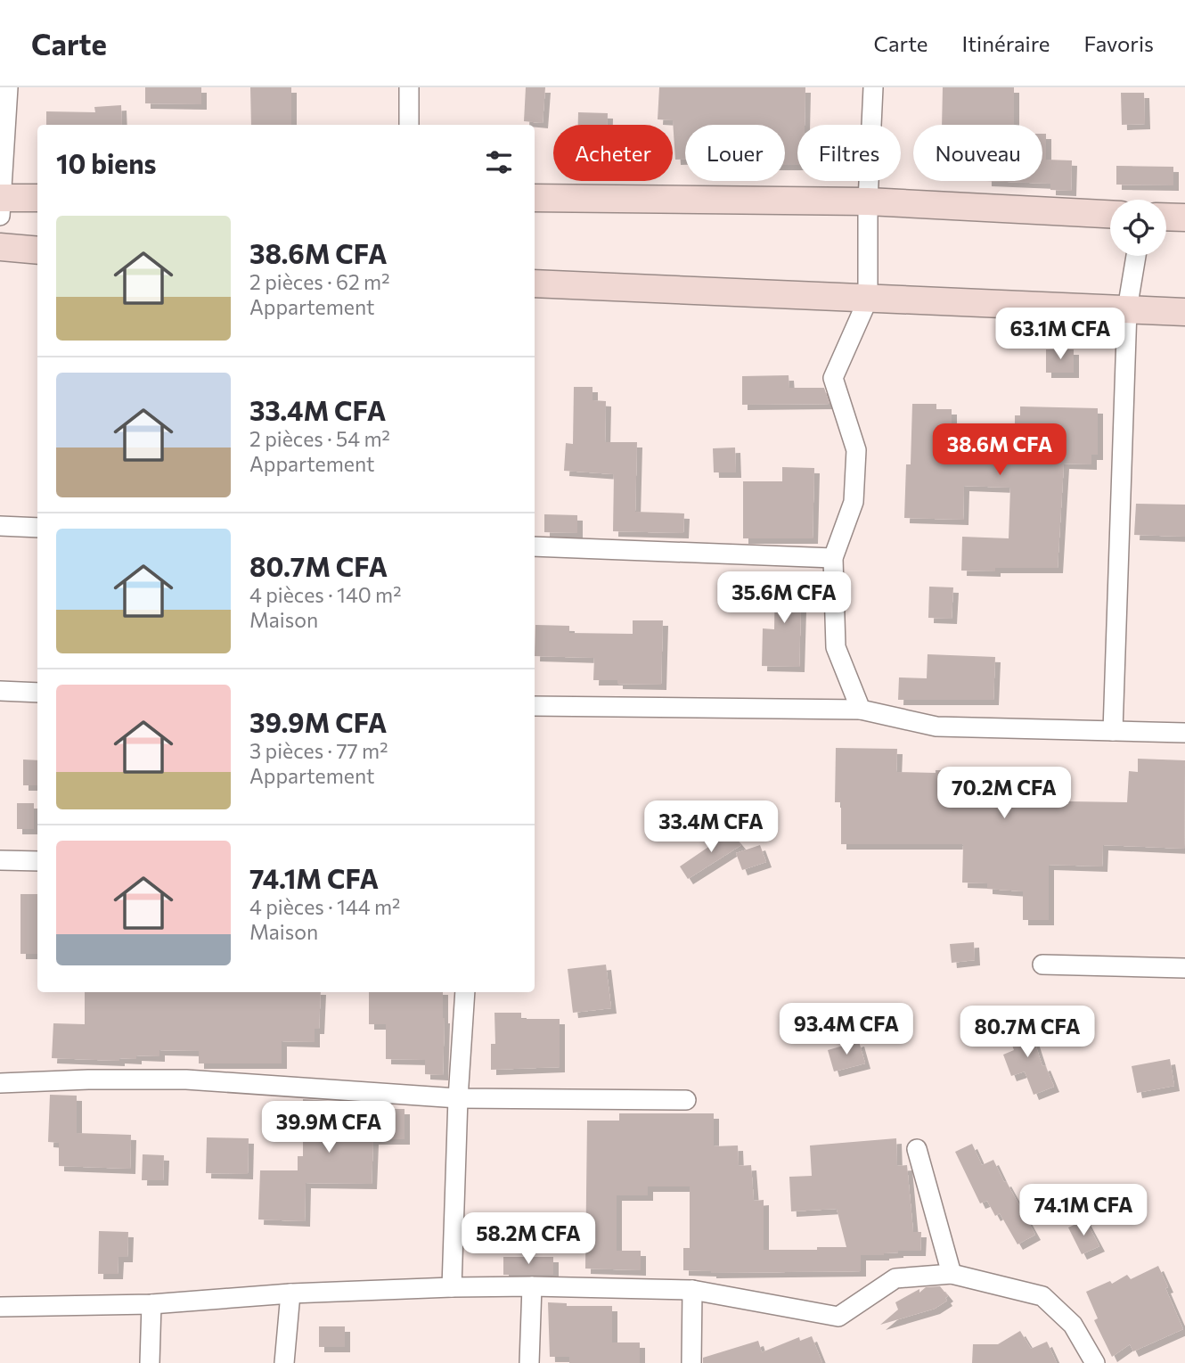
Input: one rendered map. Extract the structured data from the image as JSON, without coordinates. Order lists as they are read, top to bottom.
{
  "page": {
    "header": "Carte",
    "nav": ["Carte", "Itinéraire", "Favoris"],
    "chip": [
      "Acheter",
      "Louer",
      "Filtres",
      "Nouveau"
    ],
    "heading": "10 biens",
    "list": [
      {
        "name": "38.6M CFA",
        "note": "2 pièces · 62 m² · Appartement"
      },
      {
        "name": "33.4M CFA",
        "note": "2 pièces · 54 m² · Appartement"
      },
      {
        "name": "80.7M CFA",
        "note": "4 pièces · 140 m² · Maison"
      },
      {
        "name": "39.9M CFA",
        "note": "3 pièces · 77 m² · Appartement"
      },
      {
        "name": "74.1M CFA",
        "note": "4 pièces · 144 m² · Maison"
      }
    ],
    "price": [
      "63.1M CFA",
      "38.6M CFA",
      "35.6M CFA",
      "70.2M CFA",
      "33.4M CFA",
      "93.4M CFA",
      "80.7M CFA",
      "39.9M CFA",
      "74.1M CFA",
      "58.2M CFA"
    ]
  }
}
